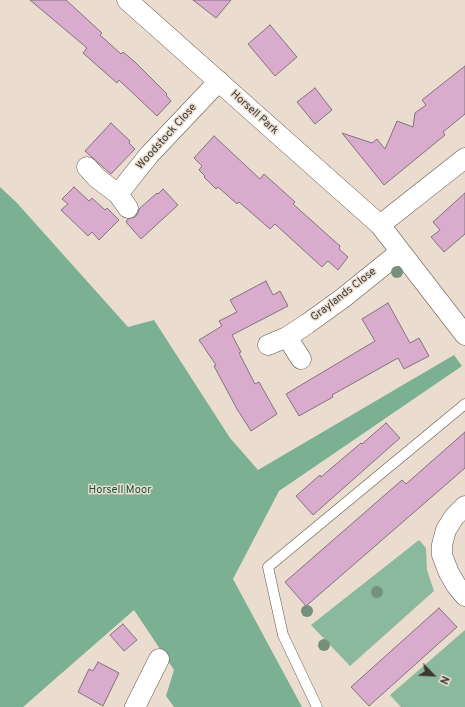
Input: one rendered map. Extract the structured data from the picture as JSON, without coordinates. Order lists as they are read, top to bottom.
{
  "streets": {
    "street": ["Horsell Park", "Woodstock Close", "Graylands Close"]
  },
  "crossings": [
    ["Horsell Park", "Woodstock Close"],
    ["Horsell Park", "Graylands Close"]
  ],
  "parks": ["Horsell Moor"],
  "north": "bottom right"
}
